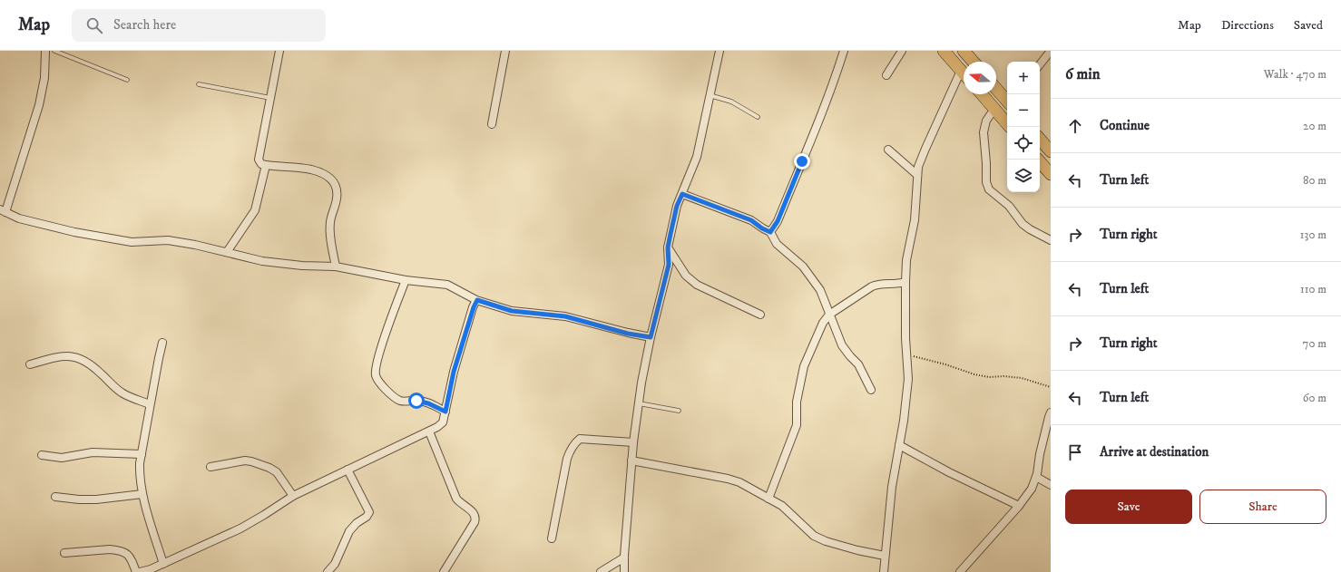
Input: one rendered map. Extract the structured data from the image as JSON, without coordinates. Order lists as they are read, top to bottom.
{
  "north": "left",
  "page": {
    "header": "Map",
    "search": "Search here",
    "nav": ["Map", "Directions", "Saved"],
    "heading": ["6 min", "Walk · 470 m"],
    "map_buttons": ["+", "−"],
    "list": [
      ["Continue", "20 m"],
      ["Turn left", "80 m"],
      ["Turn right", "130 m"],
      ["Turn left", "110 m"],
      ["Turn right", "70 m"],
      ["Turn left", "60 m"],
      "Arrive at destination"
    ],
    "buttons": ["Save", "Share"]
  }
}
